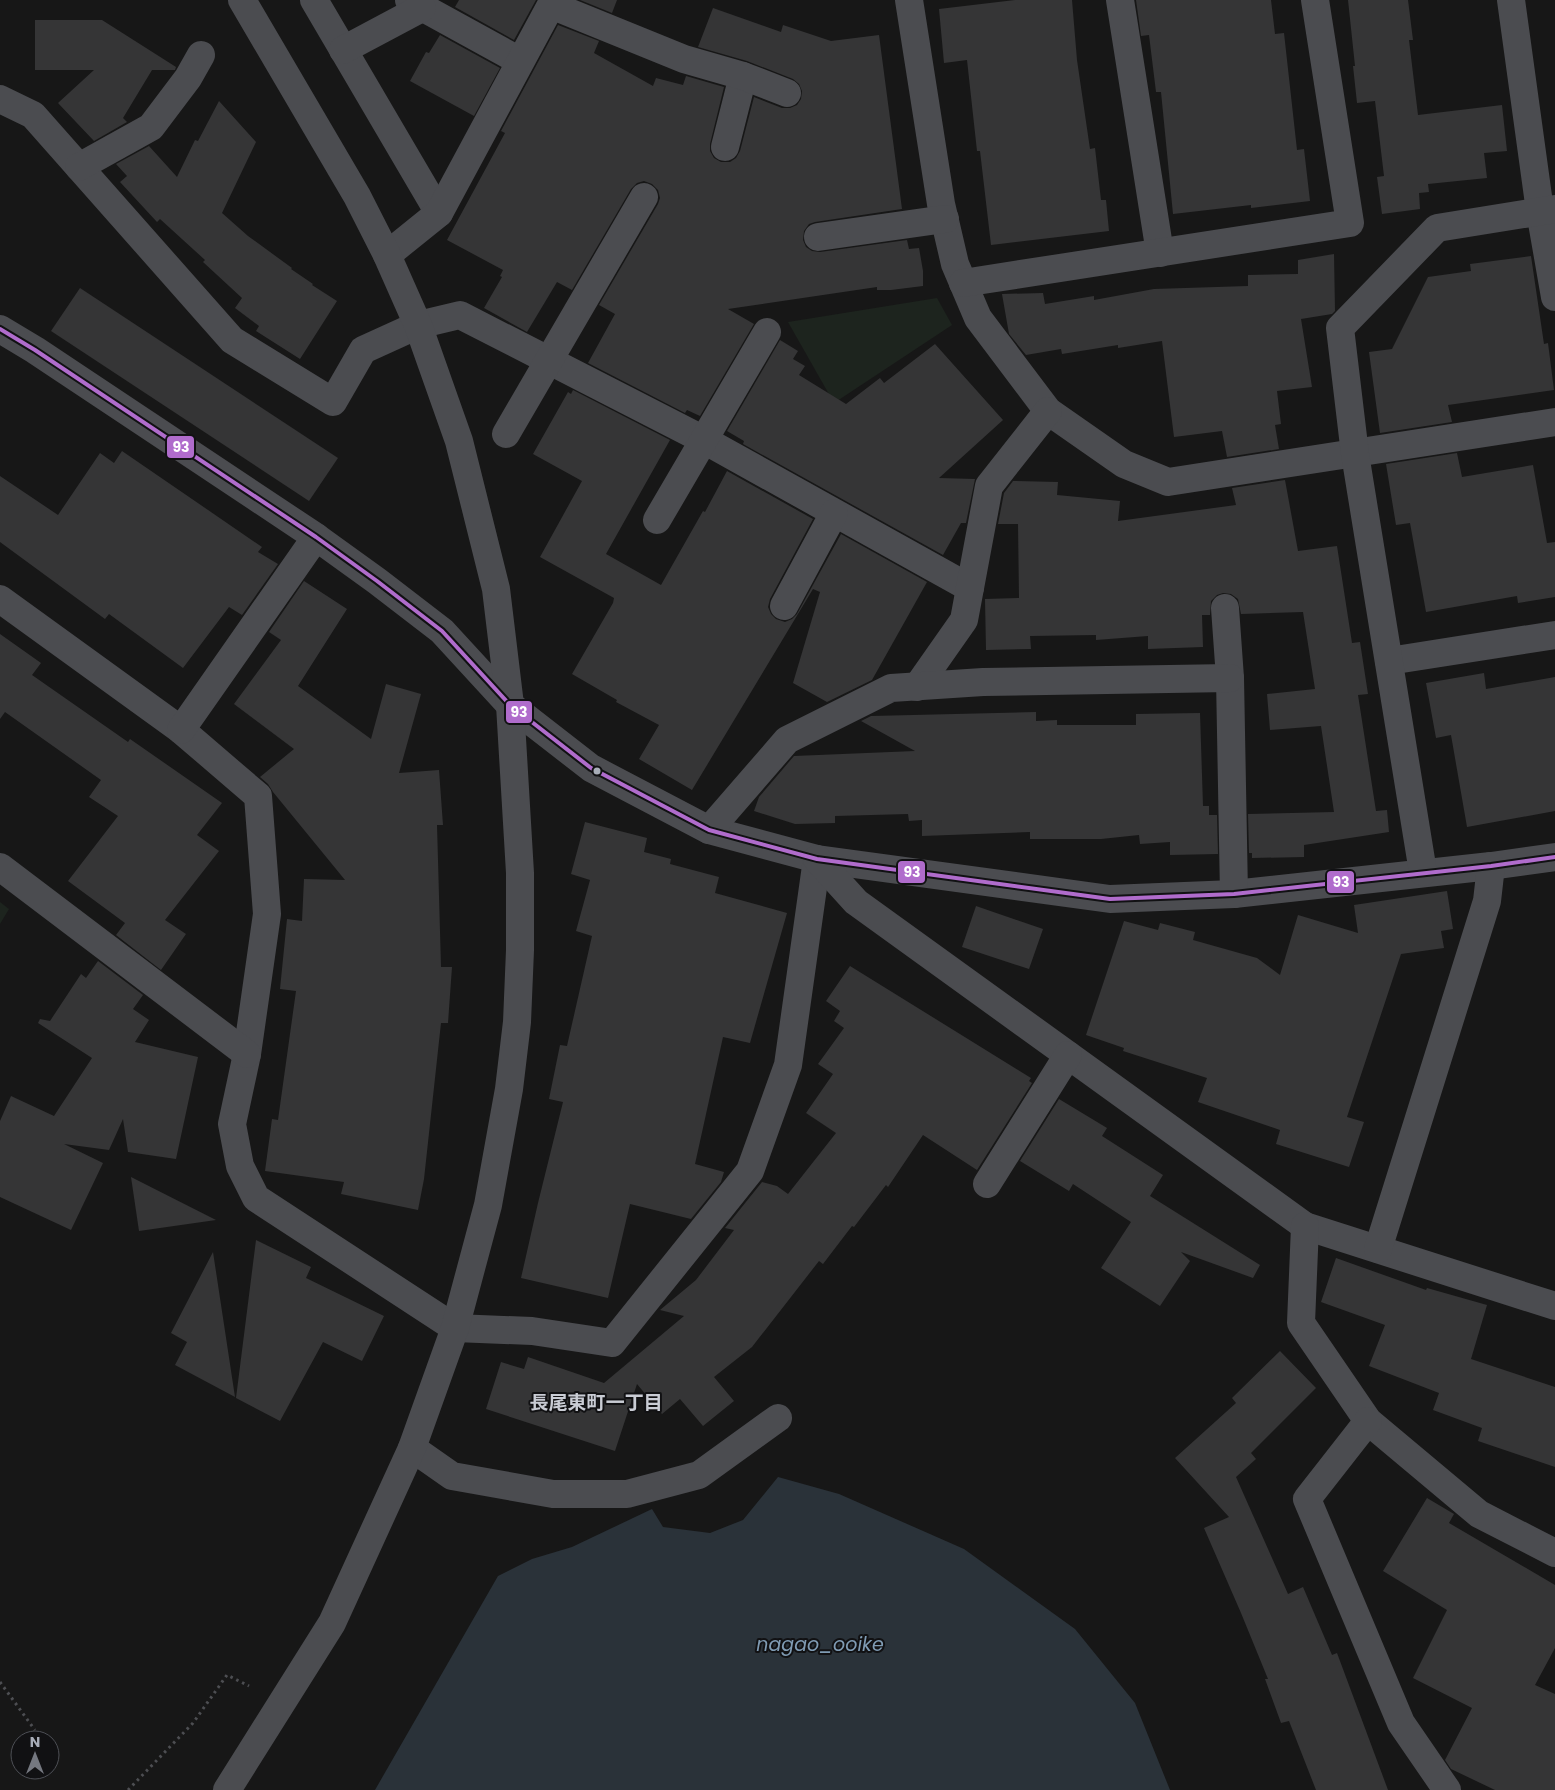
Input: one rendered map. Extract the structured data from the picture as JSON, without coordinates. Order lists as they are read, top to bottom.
{
  "districts": ["長尾東町一丁目"],
  "water": ["nagao_ooike"],
  "lines": ["transit line 93"],
  "north": "top"
}
